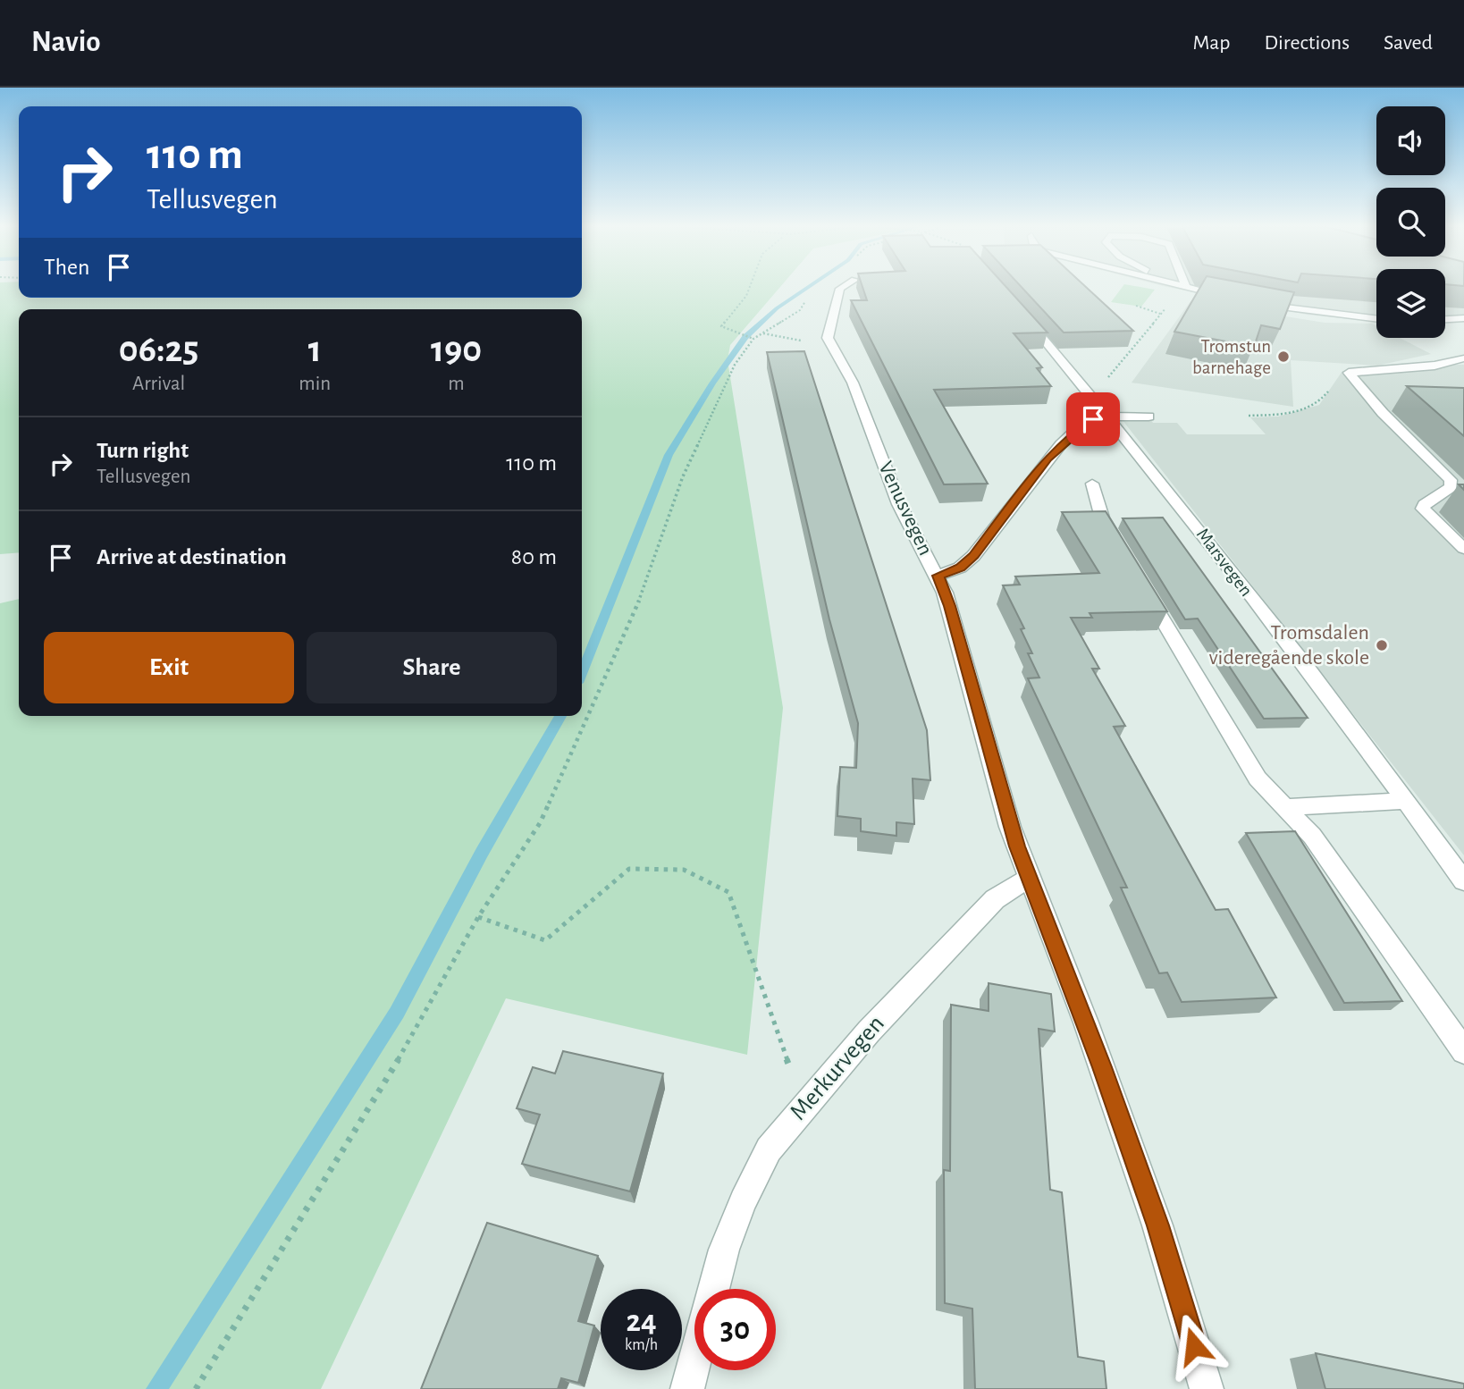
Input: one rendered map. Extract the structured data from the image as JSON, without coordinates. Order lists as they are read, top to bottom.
{
  "streets": {
    "street": ["Venusvegen", "Marsvegen", "Merkurvegen"]
  },
  "crossings": [
    ["Venusvegen", "Merkurvegen"]
  ],
  "places": ["Tromstun barnehage", "Tromsdalen videregående skole"],
  "page": {
    "header": "Navio",
    "nav": ["Map", "Directions", "Saved"],
    "turn": ["110 m", "Tellusvegen"],
    "then": "Then",
    "eta": [
      "06:25",
      "Arrival",
      "1",
      "min",
      "190",
      "m"
    ],
    "list": [
      {
        "name": "Turn right",
        "note": "Tellusvegen",
        "value": "110 m"
      },
      {
        "name": "Arrive at destination",
        "value": "80 m"
      }
    ],
    "buttons": ["Exit", "Share"],
    "speed": "24 km/h",
    "limit": "30"
  }
}
